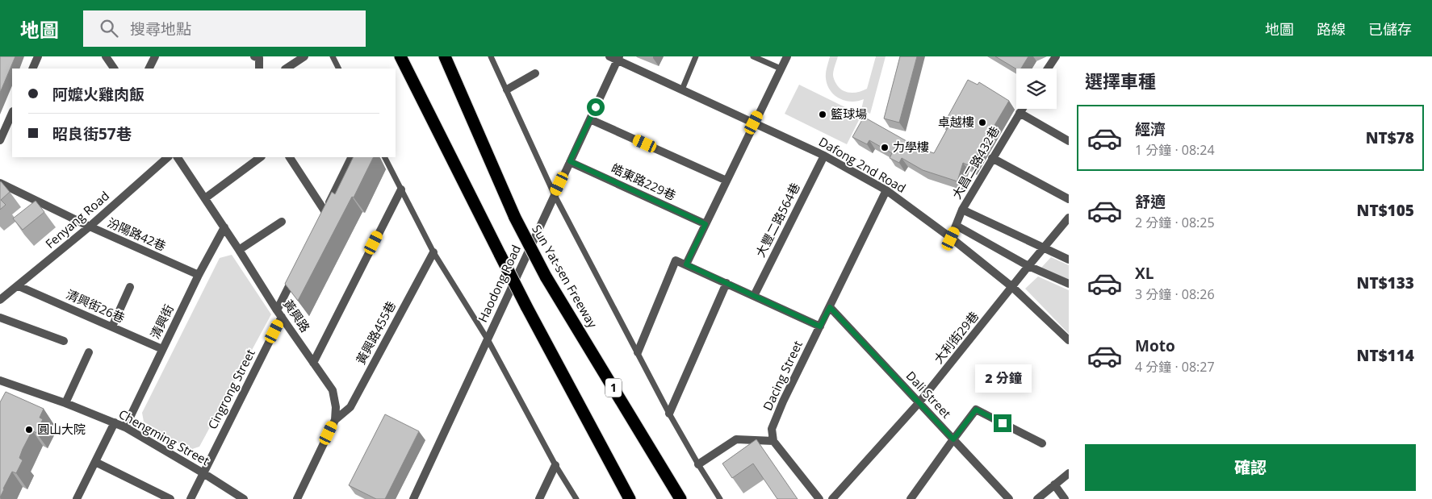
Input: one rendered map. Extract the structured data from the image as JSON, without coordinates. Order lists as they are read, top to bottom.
{
  "streets": {
    "highway": ["Sun Yat-sen Freeway", "1"],
    "street": [
      "大昌二路432巷",
      "Dafong 2nd Road",
      "皓東路229巷",
      "Fenyang Road",
      "大豐二路564巷",
      "汾陽路42巷",
      "Haodong Road",
      "清興街26巷",
      "黃興路",
      "清興街",
      "黃興路455巷",
      "大利街29巷",
      "Dacing Street",
      "Cingrong Street",
      "Dali Street",
      "Chengming Street"
    ]
  },
  "crossings": [
    ["大昌二路432巷", "Dafong 2nd Road"],
    ["Dafong 2nd Road", "大豐二路564巷"],
    ["Dafong 2nd Road", "Haodong Road"],
    ["Dafong 2nd Road", "大利街29巷"],
    ["Dafong 2nd Road", "Dacing Street"],
    ["皓東路229巷", "Haodong Road"],
    ["Fenyang Road", "汾陽路42巷"],
    ["Fenyang Road", "清興街26巷"],
    ["汾陽路42巷", "清興街"],
    ["清興街26巷", "清興街"],
    ["黃興路", "清興街"],
    ["黃興路", "黃興路455巷"],
    ["黃興路", "Cingrong Street"],
    ["清興街", "Chengming Street"],
    ["大利街29巷", "Dali Street"],
    ["Dacing Street", "Dali Street"],
    ["Cingrong Street", "Chengming Street"]
  ],
  "places": [
    "籃球場",
    "卓越樓",
    "力學樓",
    "圓山大院"
  ],
  "page": {
    "header": "地圖",
    "search": "搜尋地點",
    "nav": ["地圖", "路線", "已儲存"],
    "heading": "選擇車種",
    "banner": ["阿嬤火雞肉飯", "昭良街57巷"],
    "list": [
      {
        "name": "經濟",
        "note": "1 分鐘 · 08:24",
        "value": "NT$78"
      },
      {
        "name": "舒適",
        "note": "2 分鐘 · 08:25",
        "value": "NT$105"
      },
      {
        "name": "XL",
        "note": "3 分鐘 · 08:26",
        "value": "NT$133"
      },
      {
        "name": "Moto",
        "note": "4 分鐘 · 08:27",
        "value": "NT$114"
      }
    ],
    "bubble": "2 分鐘",
    "buttons": "確認"
  }
}
